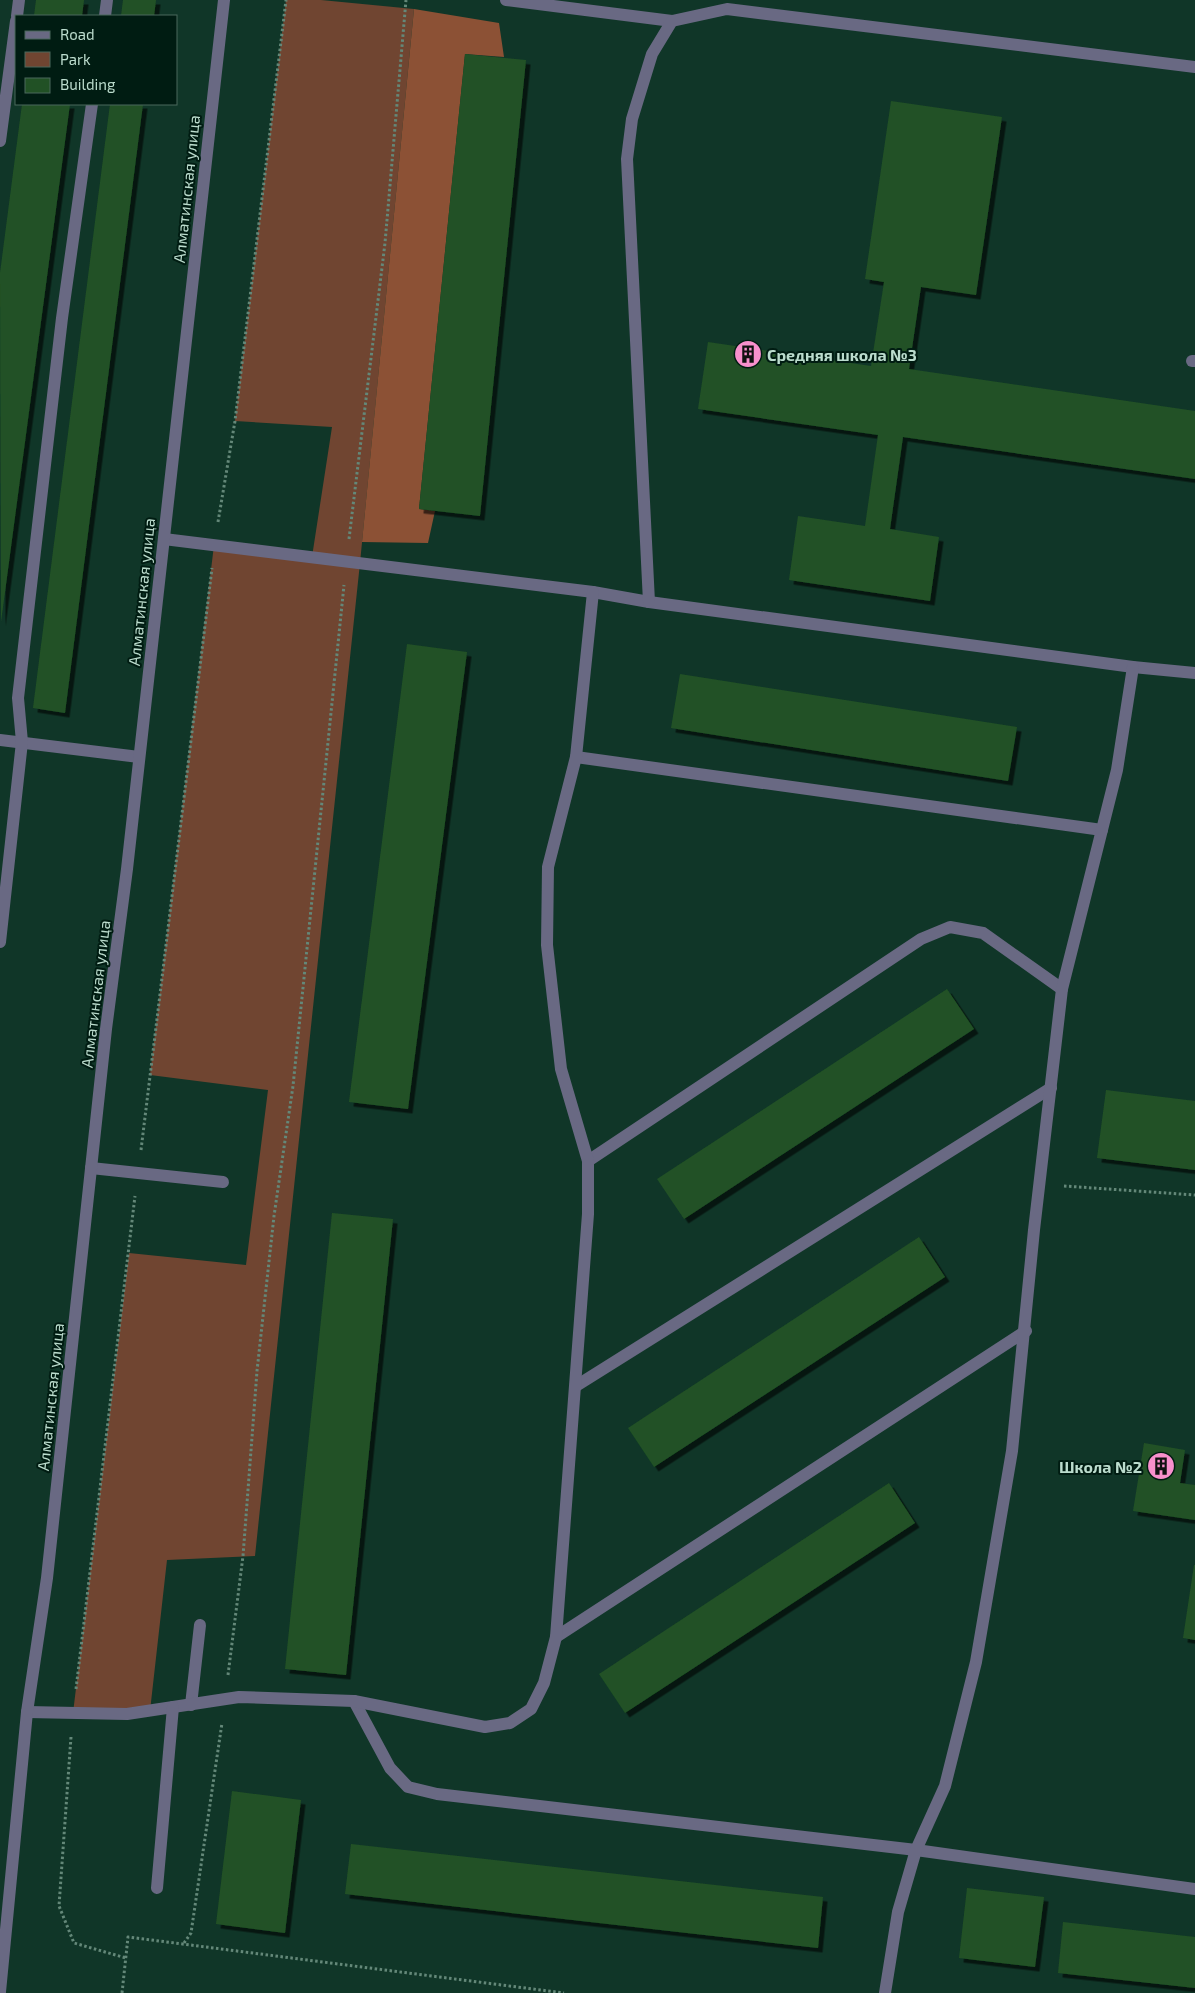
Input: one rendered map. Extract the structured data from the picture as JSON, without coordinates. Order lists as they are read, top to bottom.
{
  "streets": {
    "street": ["Алматинская улица"]
  },
  "places": {
    "building": ["Средняя школа №3", "Школа №2"]
  },
  "legend": ["Road", "Park", "Building"]
}
